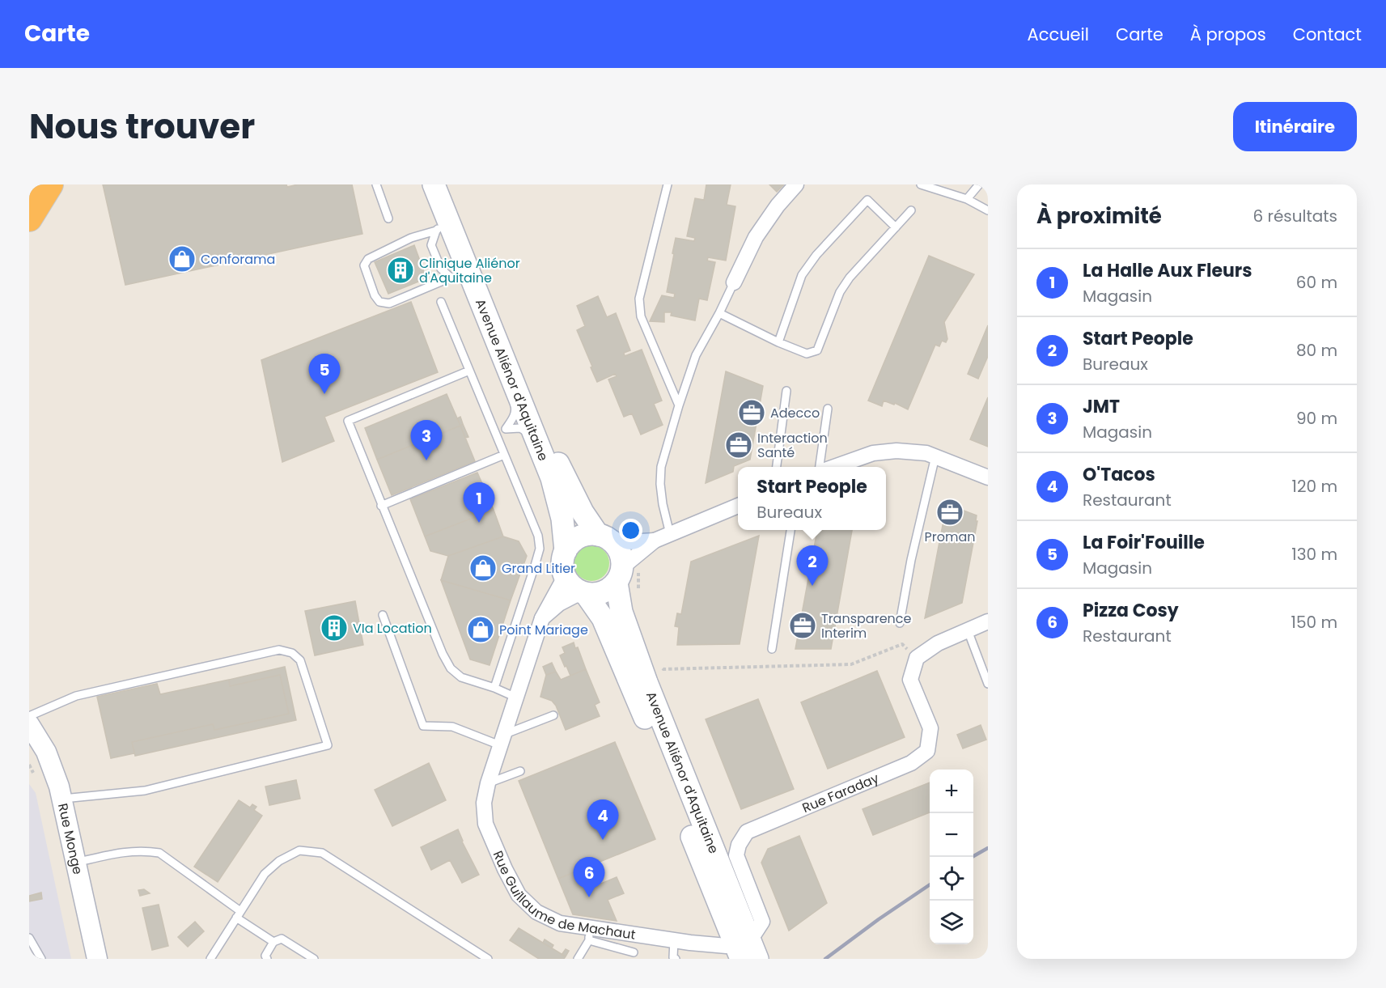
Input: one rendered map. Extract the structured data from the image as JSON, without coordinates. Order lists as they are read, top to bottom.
{
  "streets": {
    "main road": ["Avenue Aliénor d'Aquitaine"],
    "street": ["Rue Faraday", "Rue Monge", "Rue Guillaume de Machaut"]
  },
  "crossings": [
    ["Avenue Aliénor d'Aquitaine", "Rue Faraday"],
    ["Avenue Aliénor d'Aquitaine", "Rue Guillaume de Machaut"],
    ["Rue Faraday", "Rue Guillaume de Machaut"]
  ],
  "places": {
    "shop": ["Conforama", "Grand Litier", "Point Mariage"],
    "building": ["Clinique Aliénor d'Aquitaine", "VIa Location"],
    "office": [
      "Adecco",
      "Interaction Santé",
      "Proman",
      "Transparence Interim"
    ]
  },
  "page": {
    "header": "Carte",
    "nav": [
      "Accueil",
      "Carte",
      "À propos",
      "Contact"
    ],
    "title": "Nous trouver",
    "buttons": "Itinéraire",
    "heading": ["À proximité", "6 résultats"],
    "list": [
      {
        "mark": "1",
        "name": "La Halle Aux Fleurs",
        "note": "Magasin",
        "value": "60 m"
      },
      {
        "mark": "2",
        "name": "Start People",
        "note": "Bureaux",
        "value": "80 m"
      },
      {
        "mark": "3",
        "name": "JMT",
        "note": "Magasin",
        "value": "90 m"
      },
      {
        "mark": "4",
        "name": "O'Tacos",
        "note": "Restaurant",
        "value": "120 m"
      },
      {
        "mark": "5",
        "name": "La Foir'Fouille",
        "note": "Magasin",
        "value": "130 m"
      },
      {
        "mark": "6",
        "name": "Pizza Cosy",
        "note": "Restaurant",
        "value": "150 m"
      }
    ],
    "pins": [
      "5",
      "3",
      "1",
      "2",
      "4",
      "6"
    ],
    "popup": ["Start People", "Bureaux"],
    "map_buttons": ["+", "−"]
  }
}
